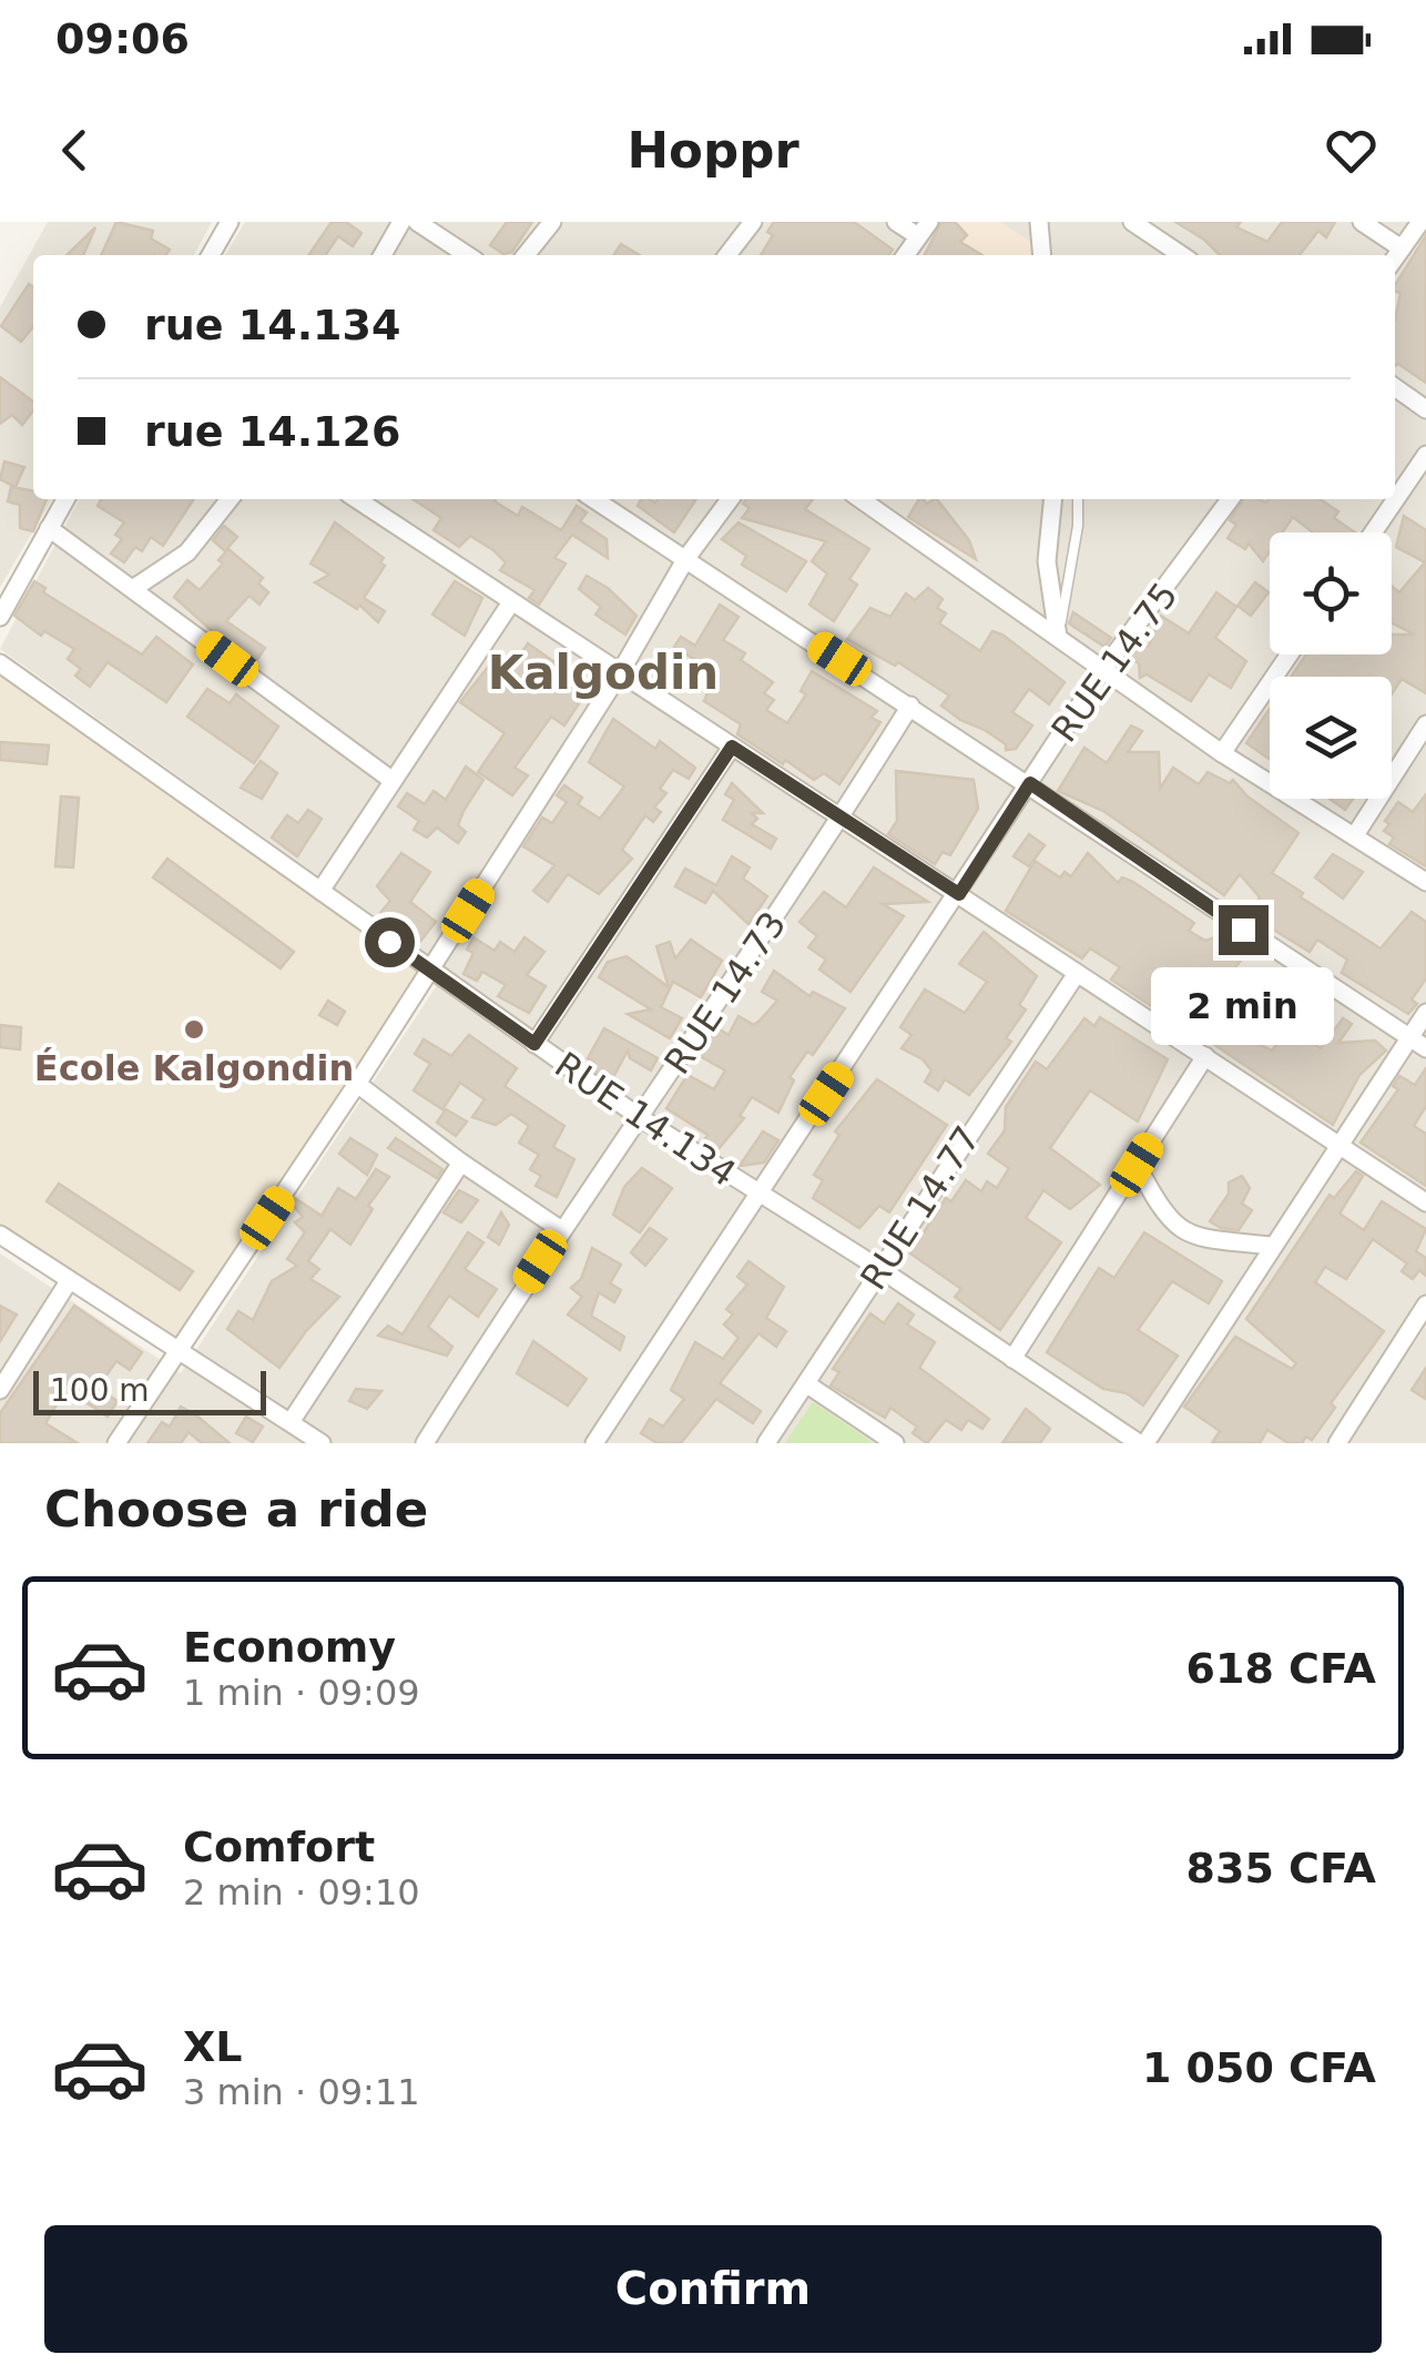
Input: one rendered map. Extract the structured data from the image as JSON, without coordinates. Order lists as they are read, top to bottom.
{
  "streets": {
    "street": [
      "RUE 14.75",
      "RUE 14.73",
      "RUE 14.134",
      "RUE 14.77"
    ]
  },
  "crossings": [
    ["RUE 14.75", "RUE 14.134"],
    ["RUE 14.73", "RUE 14.134"],
    ["RUE 14.134", "RUE 14.77"]
  ],
  "districts": ["Kalgodin"],
  "places": ["École Kalgondin"],
  "scale_bar": "100 m",
  "page": {
    "status": "09:06",
    "header": "Hoppr",
    "banner": ["rue 14.134", "rue 14.126"],
    "bubble": "2 min",
    "scale": "100 m",
    "heading": "Choose a ride",
    "list": [
      {
        "name": "Economy",
        "note": "1 min · 09:09",
        "value": "618 CFA"
      },
      {
        "name": "Comfort",
        "note": "2 min · 09:10",
        "value": "835 CFA"
      },
      {
        "name": "XL",
        "note": "3 min · 09:11",
        "value": "1 050 CFA"
      }
    ],
    "buttons": "Confirm"
  }
}
